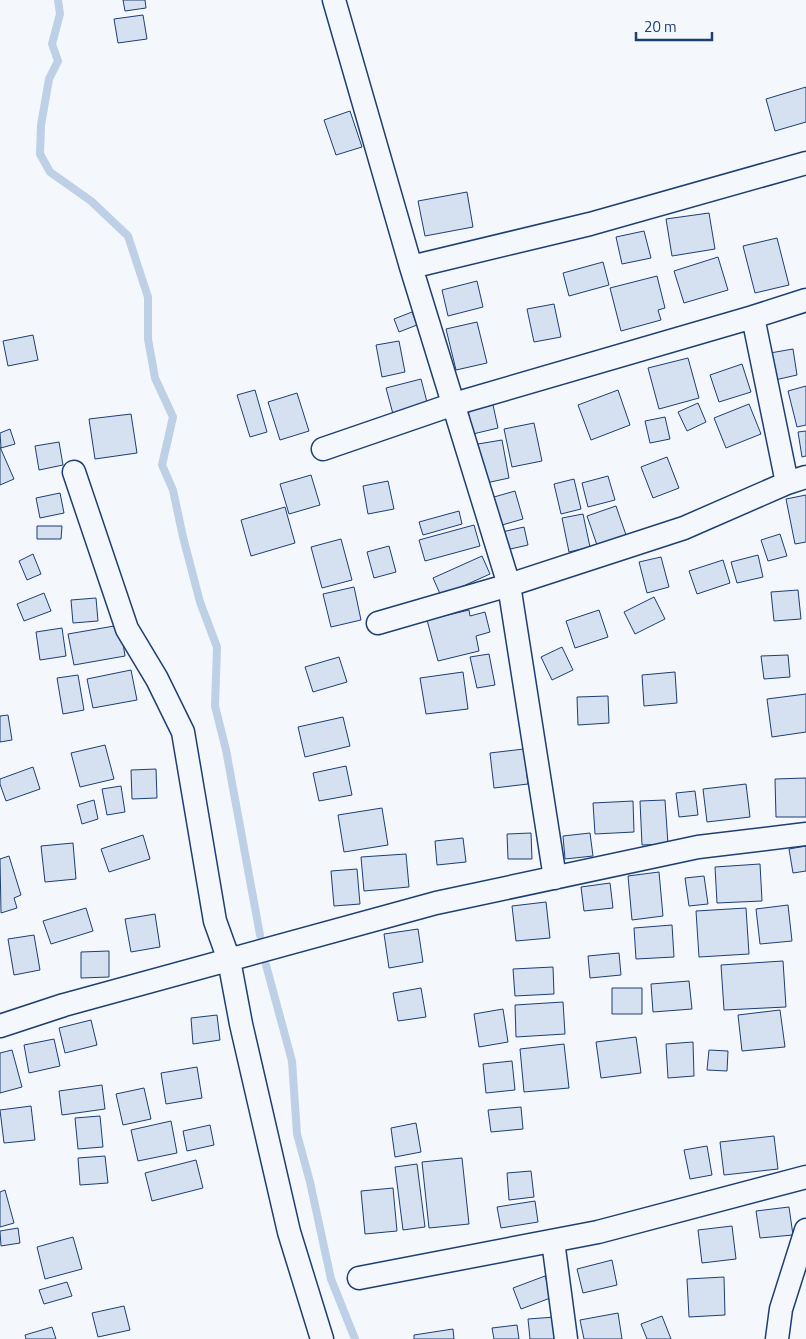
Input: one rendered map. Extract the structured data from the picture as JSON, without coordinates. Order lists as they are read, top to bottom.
{
  "scale_bar": "20 m"
}
